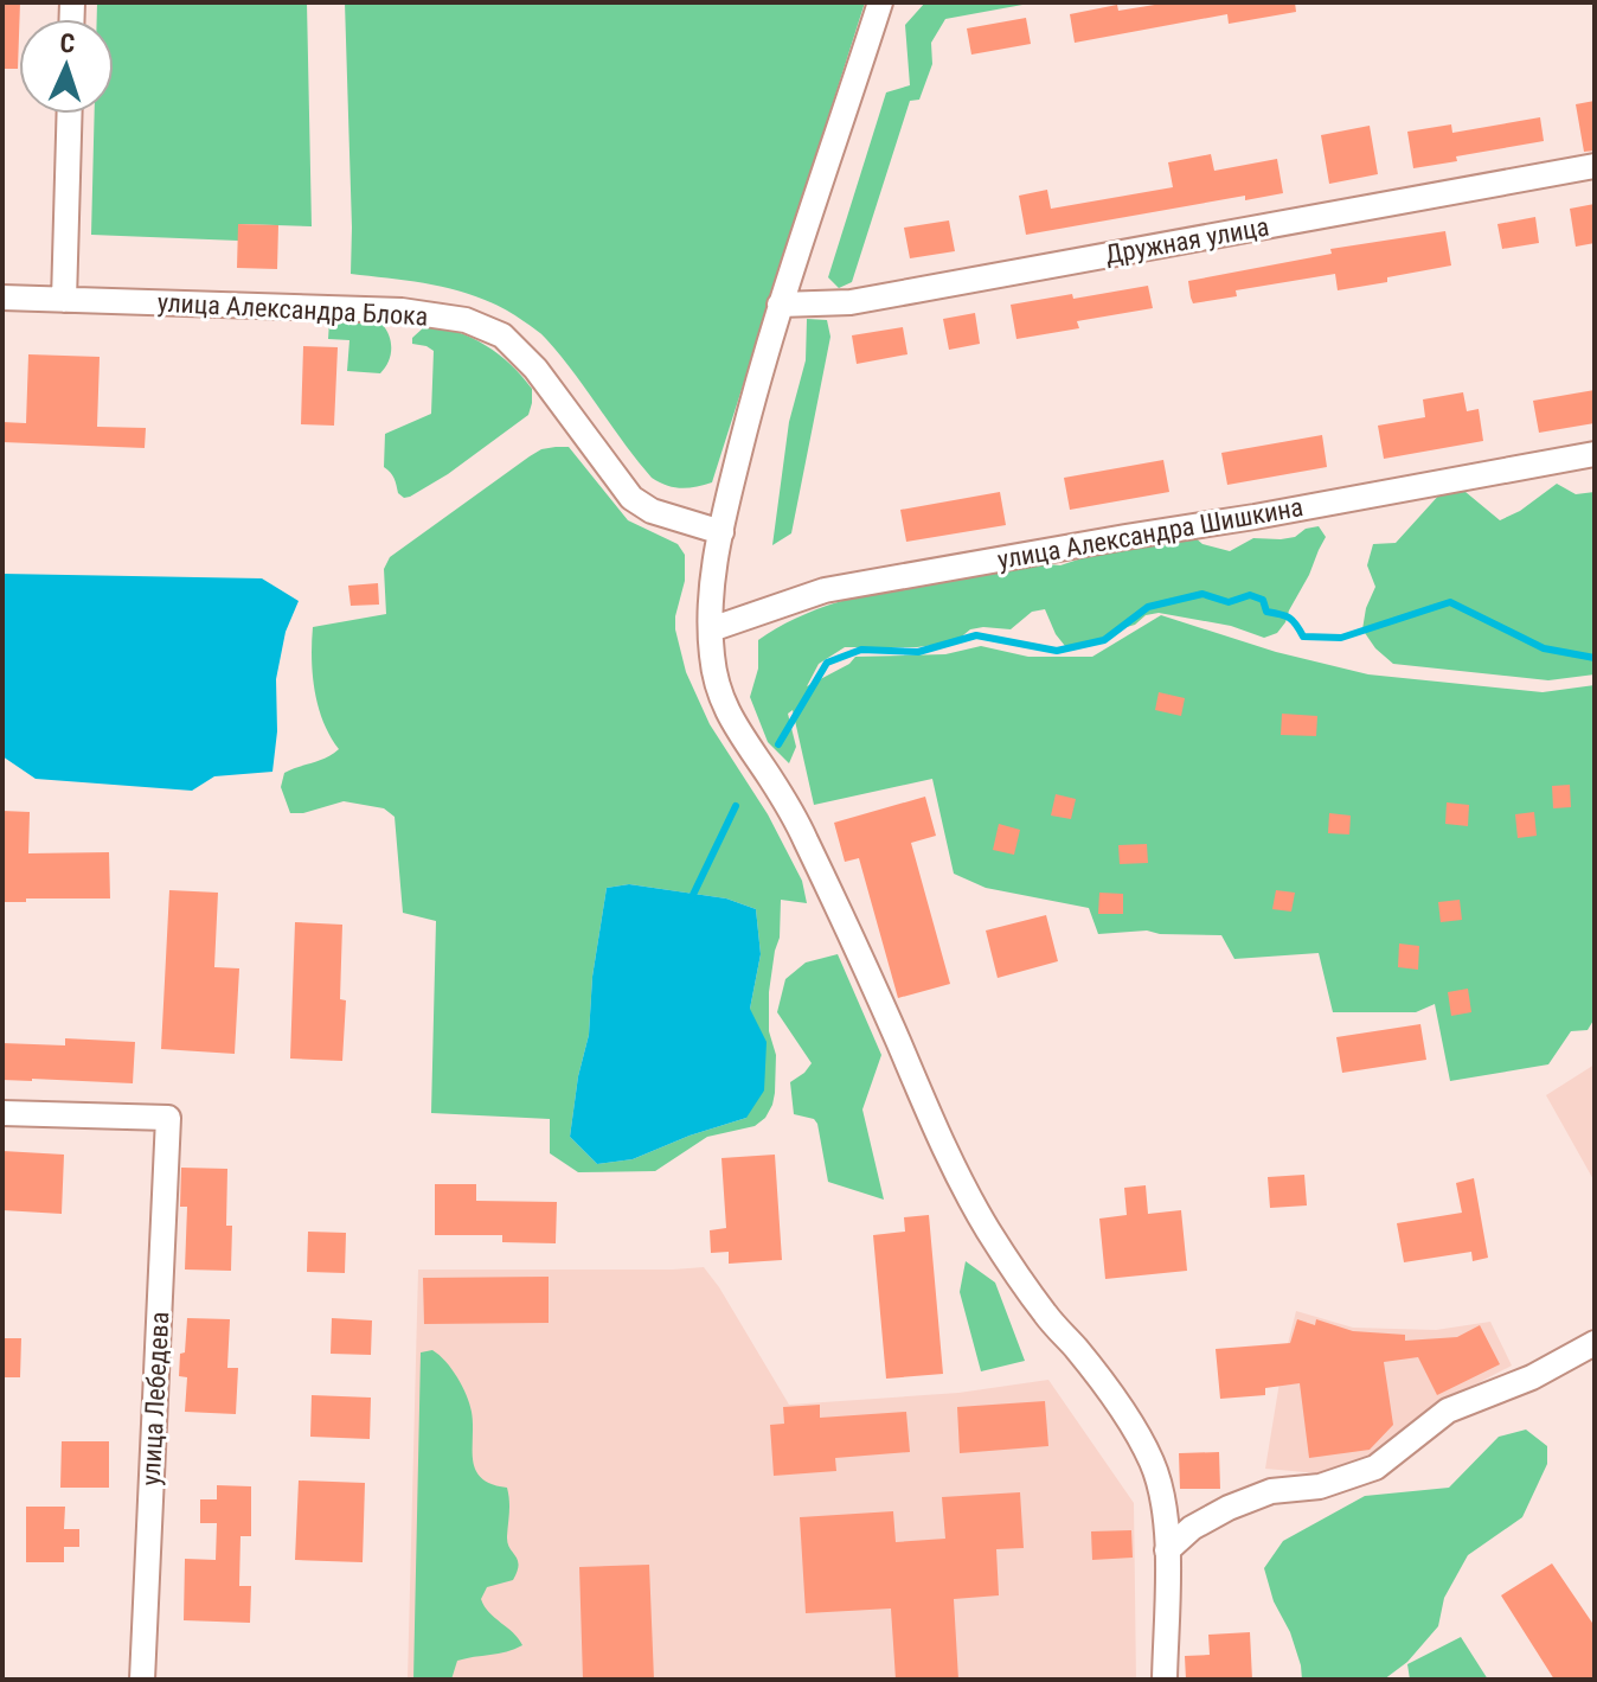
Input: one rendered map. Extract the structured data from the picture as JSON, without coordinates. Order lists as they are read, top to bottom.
{
  "streets": {
    "street": [
      "Дружная улица",
      "улица Александра Блока",
      "улица Александра Шишкина",
      "улица Лебедева"
    ]
  },
  "north": "top"
}
